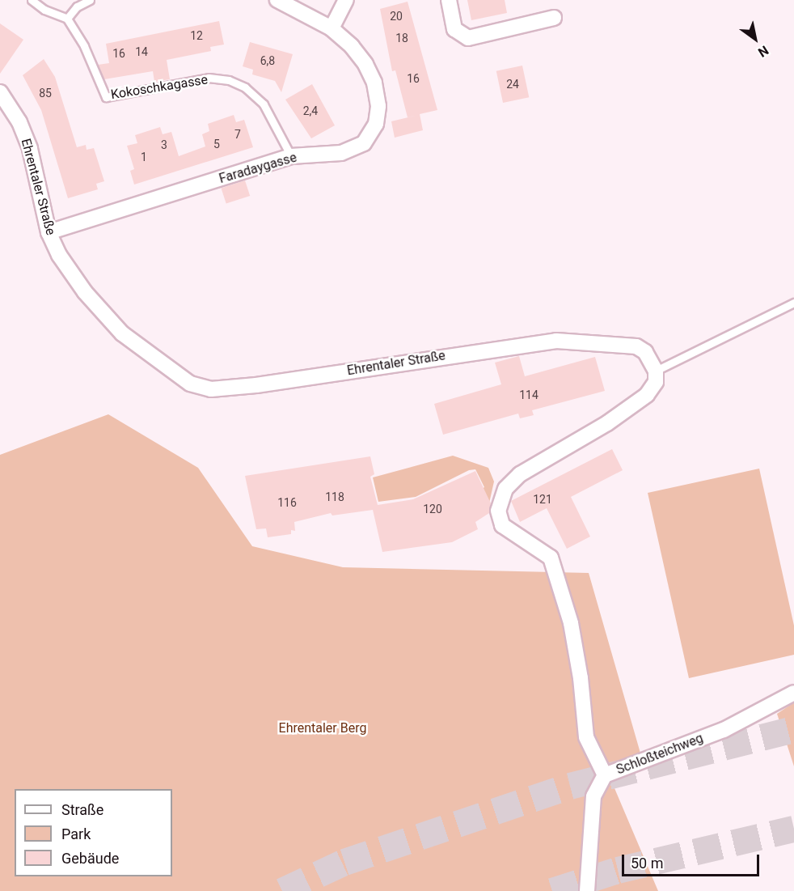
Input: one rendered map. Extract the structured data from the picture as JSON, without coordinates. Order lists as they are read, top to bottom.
{
  "streets": {
    "street": ["Faradaygasse", "Ehrentaler Straße", "Schloßteichweg"],
    "lane": ["Kokoschkagasse"]
  },
  "crossings": [
    ["Kokoschkagasse", "Faradaygasse"],
    ["Faradaygasse", "Ehrentaler Straße"]
  ],
  "parks": ["Ehrentaler Berg"],
  "house_numbers": [
    "20",
    "12",
    "18",
    "14",
    "16",
    "6,8",
    "16",
    "24",
    "85",
    "2,4",
    "7",
    "5",
    "3",
    "1",
    "114",
    "118",
    "121",
    "116",
    "120"
  ],
  "legend": ["Straße", "Park", "Gebäude"],
  "scale_bar": "50 m",
  "north": "bottom right"
}
